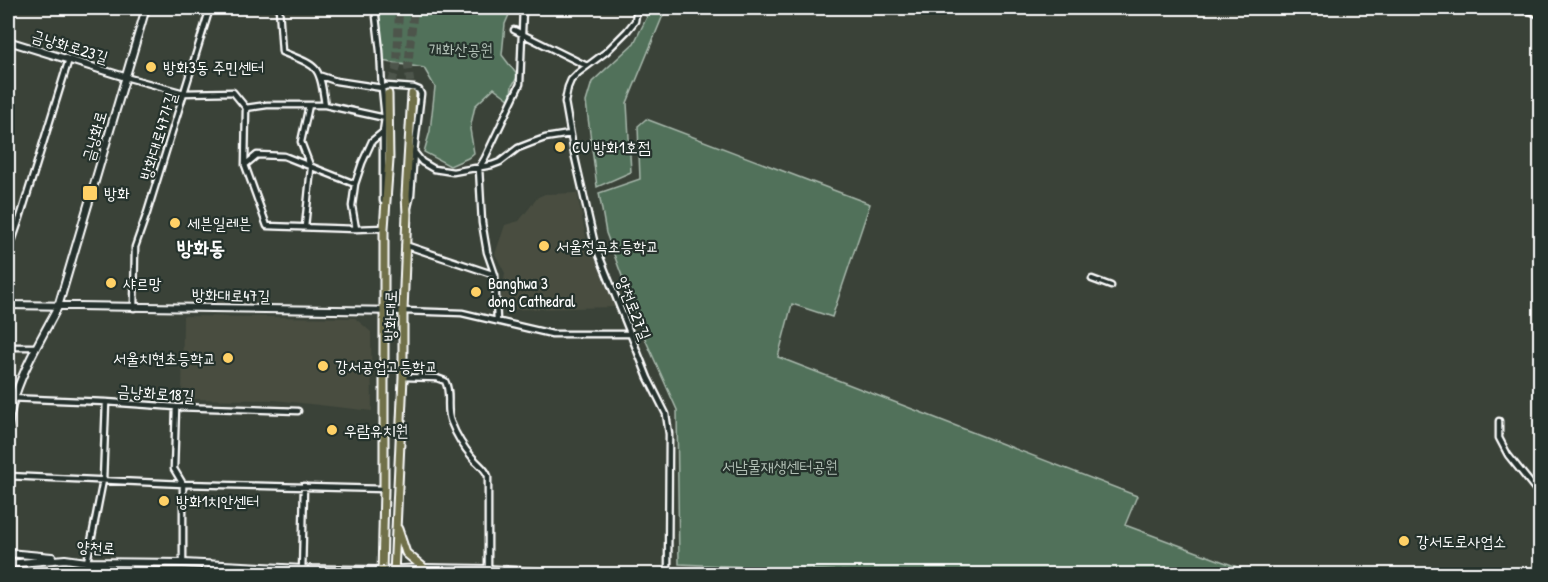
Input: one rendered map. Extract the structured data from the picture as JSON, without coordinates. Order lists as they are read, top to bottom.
{
  "streets": {
    "main road": [
      "금낭화로23길",
      "금낭화로",
      "방화대로47길",
      "방화대로",
      "양천로"
    ],
    "street": ["방화대로47가길", "양천로27길", "금낭화로18길"]
  },
  "crossings": [
    ["금낭화로23길", "금낭화로"],
    ["금낭화로", "방화대로47길"],
    ["금낭화로", "금낭화로18길"],
    ["방화대로47가길", "방화대로47길"],
    ["방화대로47길", "방화대로"],
    ["방화대로", "양천로"]
  ],
  "districts": ["방화동"],
  "parks": ["개화산공원", "서남물재생센터공원"],
  "places": {
    "other": [
      "방화3동 주민센터",
      "CU 방화1호점",
      "세븐일레븐",
      "서울정곡초등학교",
      "샤르망",
      "Banghwa 3 dong Cathedral",
      "서울치현초등학교",
      "강서공업고등학교",
      "우람유치원",
      "방화1치안센터",
      "강서도로사업소"
    ],
    "transit": ["방화"]
  }
}
